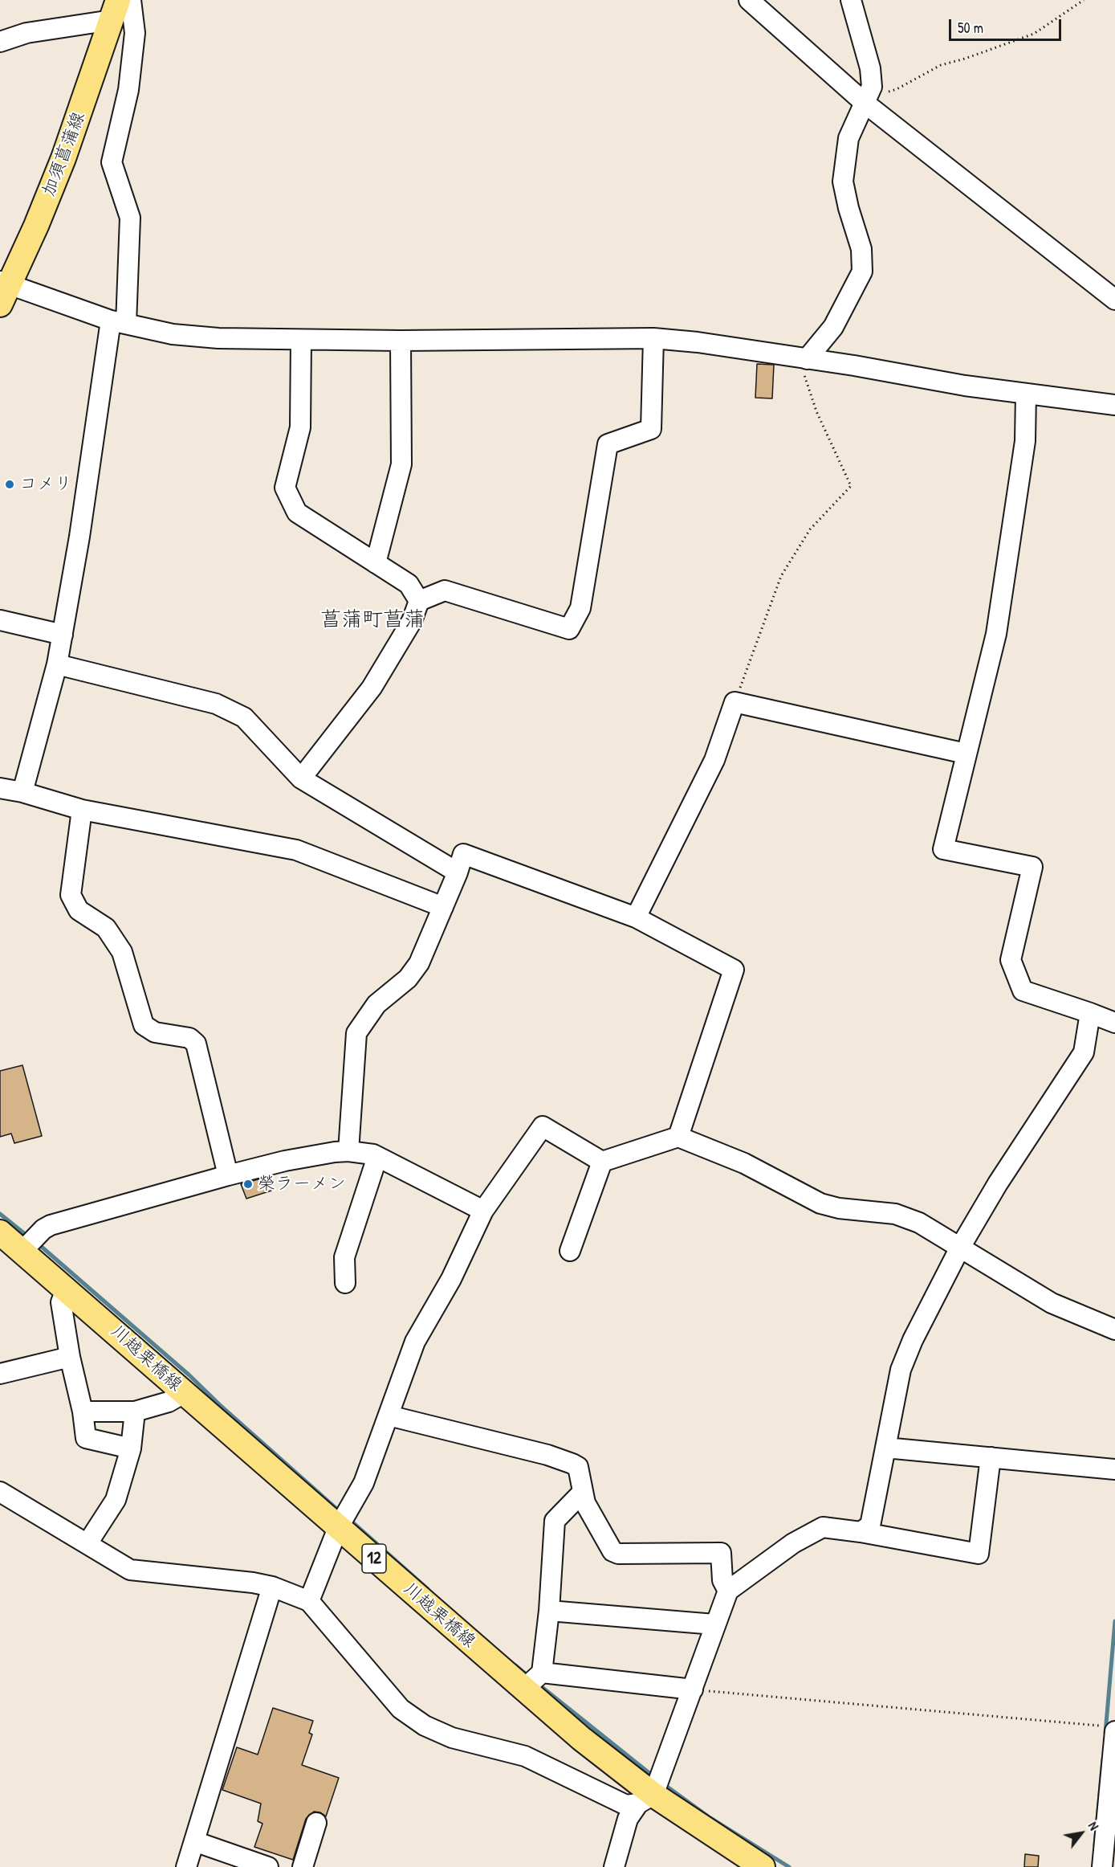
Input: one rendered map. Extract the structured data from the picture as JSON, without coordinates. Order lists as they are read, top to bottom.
{
  "streets": {
    "main road": ["加須菖蒲線", "川越栗橋線", "12"]
  },
  "districts": ["菖蒲町菖蒲"],
  "places": ["コメリ", "榮ラーメン"],
  "scale_bar": "50 m",
  "north": "top right"
}
